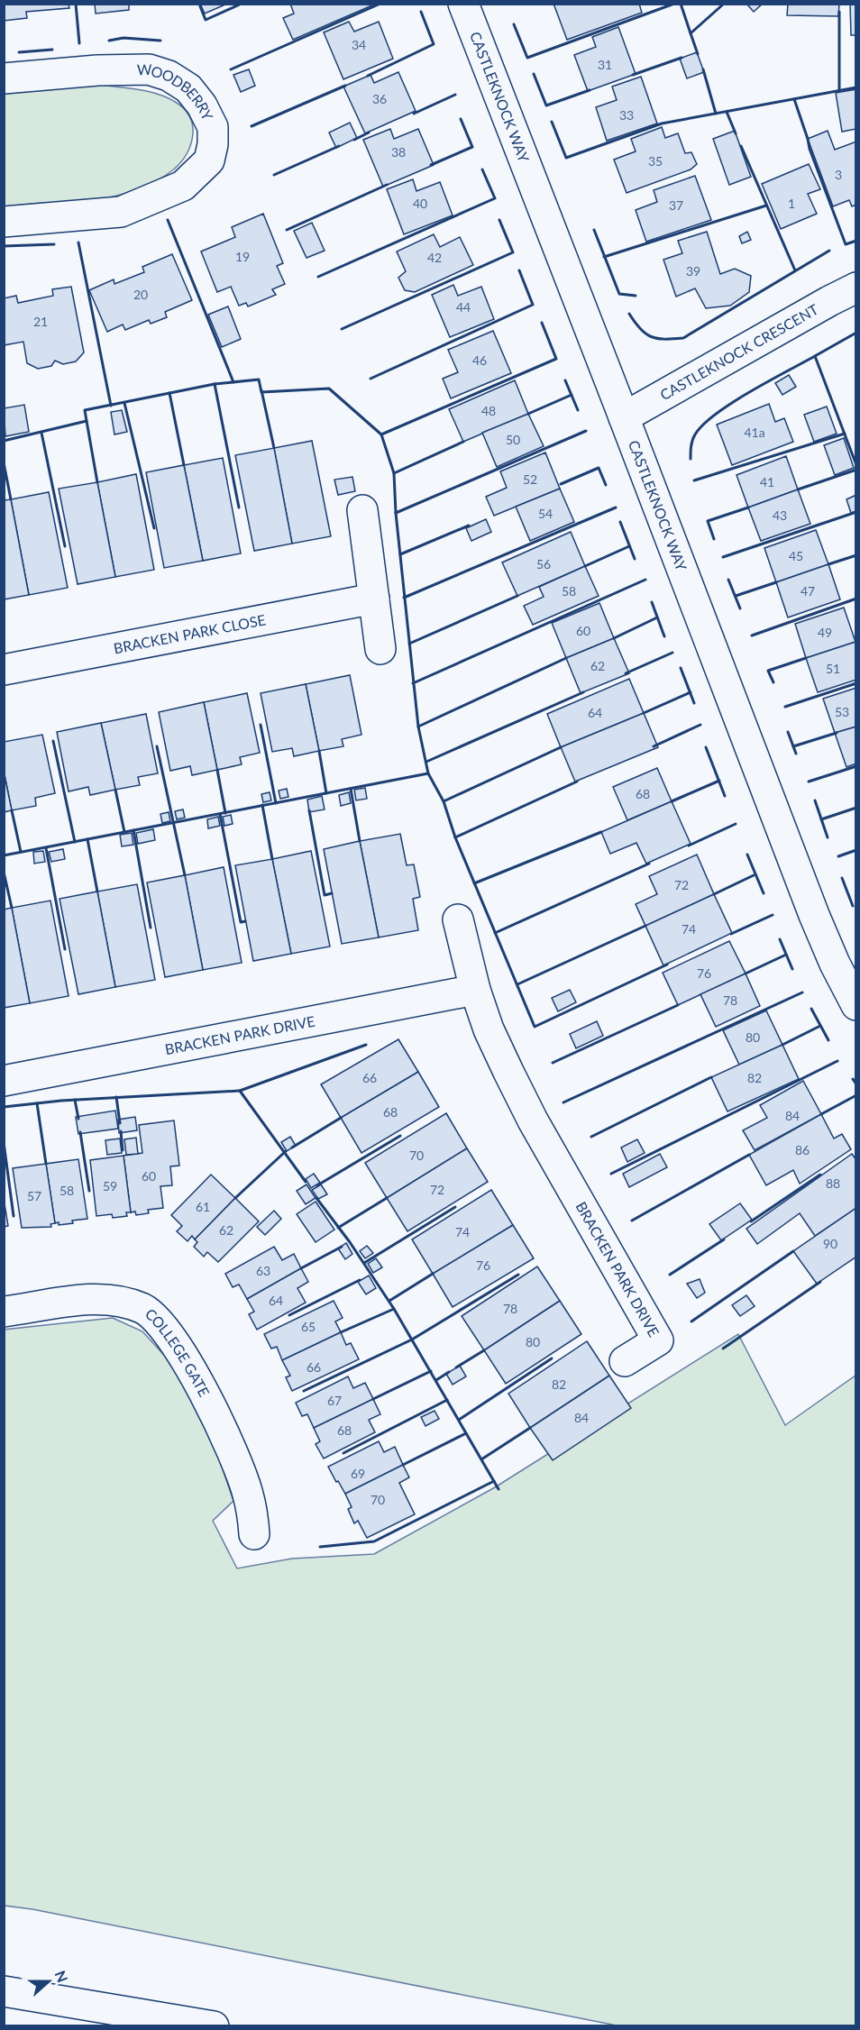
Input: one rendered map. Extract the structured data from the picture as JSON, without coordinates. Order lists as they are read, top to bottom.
{
  "streets": {
    "main road": [
      "WOODBERRY",
      "CASTLEKNOCK WAY",
      "CASTLEKNOCK CRESCENT",
      "BRACKEN PARK CLOSE",
      "BRACKEN PARK DRIVE",
      "COLLEGE GATE"
    ]
  },
  "crossings": [
    ["CASTLEKNOCK WAY", "CASTLEKNOCK CRESCENT"]
  ],
  "house_numbers": [
    "34",
    "31",
    "36",
    "33",
    "38",
    "35",
    "3",
    "40",
    "1",
    "37",
    "19",
    "42",
    "39",
    "20",
    "44",
    "21",
    "46",
    "48",
    "41a",
    "50",
    "52",
    "41",
    "54",
    "43",
    "45",
    "56",
    "58",
    "47",
    "60",
    "49",
    "62",
    "51",
    "53",
    "64",
    "68",
    "72",
    "74",
    "76",
    "78",
    "80",
    "66",
    "82",
    "68",
    "84",
    "86",
    "70",
    "60",
    "88",
    "59",
    "72",
    "58",
    "57",
    "61",
    "62",
    "74",
    "90",
    "76",
    "63",
    "64",
    "78",
    "65",
    "80",
    "66",
    "82",
    "67",
    "84",
    "68",
    "69",
    "70"
  ],
  "north": "right"
}
